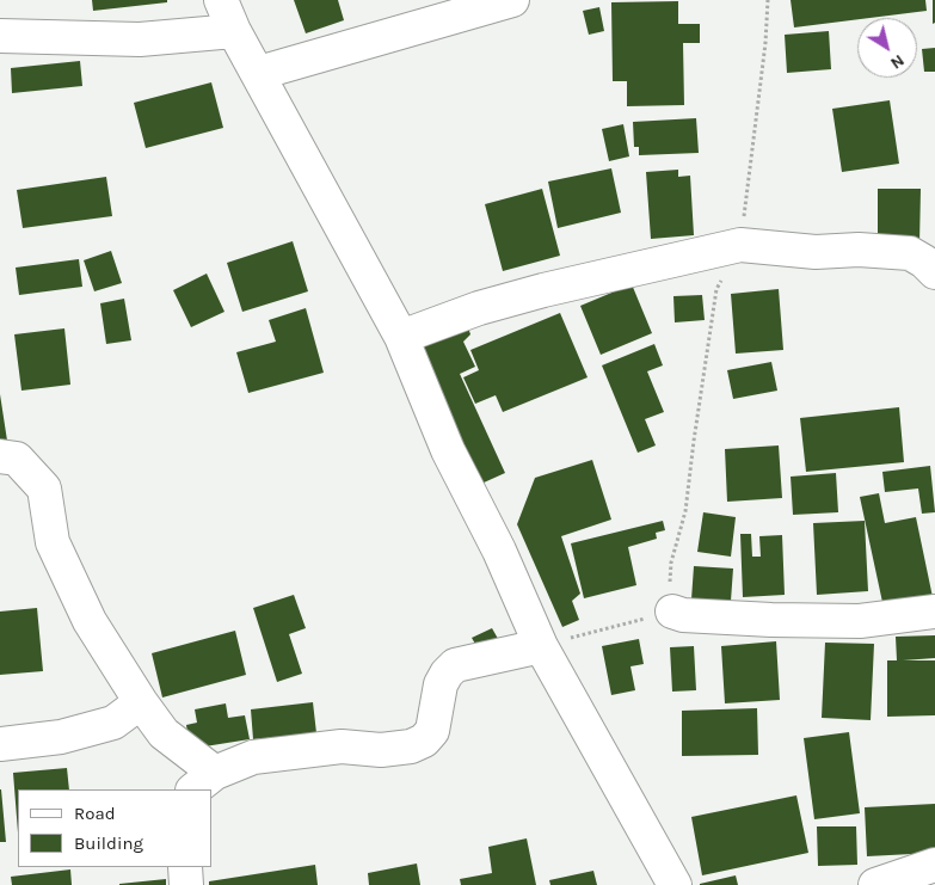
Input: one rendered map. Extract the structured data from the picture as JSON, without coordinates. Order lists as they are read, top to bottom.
{
  "legend": ["Road", "Building"],
  "north": "bottom right"
}
